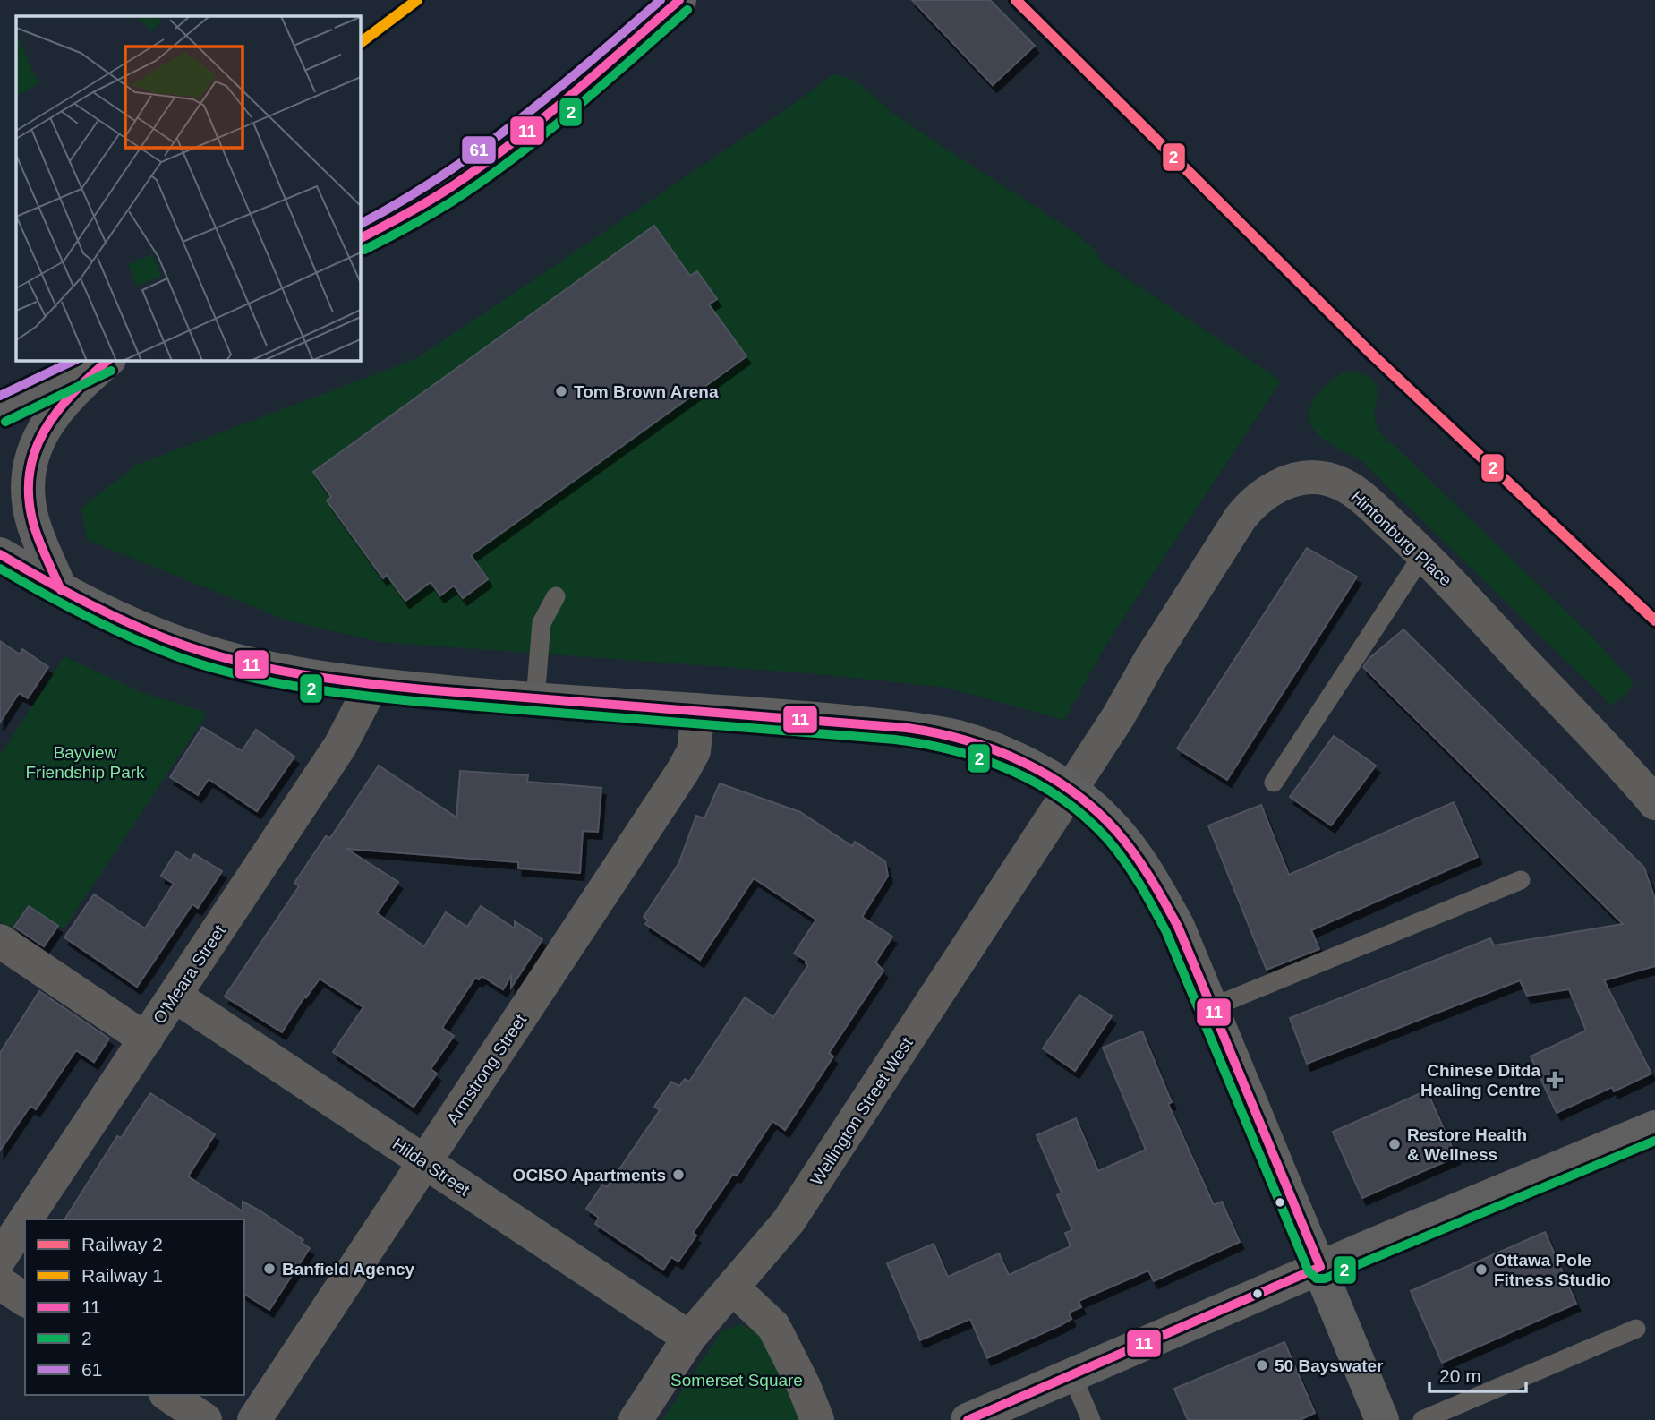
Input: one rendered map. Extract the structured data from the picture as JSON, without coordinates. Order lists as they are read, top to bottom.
{
  "streets": {
    "street": [
      "Hintonburg Place",
      "O'Meara Street",
      "Armstrong Street",
      "Wellington Street West",
      "Hilda Street"
    ]
  },
  "crossings": [
    ["Hintonburg Place", "Wellington Street West"],
    ["O'Meara Street", "Hilda Street"],
    ["Armstrong Street", "Hilda Street"],
    ["Wellington Street West", "Hilda Street"]
  ],
  "parks": ["Bayview Friendship Park", "Somerset Square"],
  "places": {
    "other": [
      "Tom Brown Arena",
      "Restore Health & Wellness",
      "OCISO Apartments",
      "Banfield Agency",
      "Ottawa Pole Fitness Studio",
      "50 Bayswater"
    ],
    "health": ["Chinese Ditda Healing Centre"]
  },
  "lines": [
    "rail line 2",
    "rail line 1",
    "transit line 11",
    "transit line 61",
    "transit line 2"
  ],
  "legend": [
    "Railway 2",
    "Railway 1",
    "11",
    "2",
    "61"
  ],
  "scale_bar": "20 m"
}
